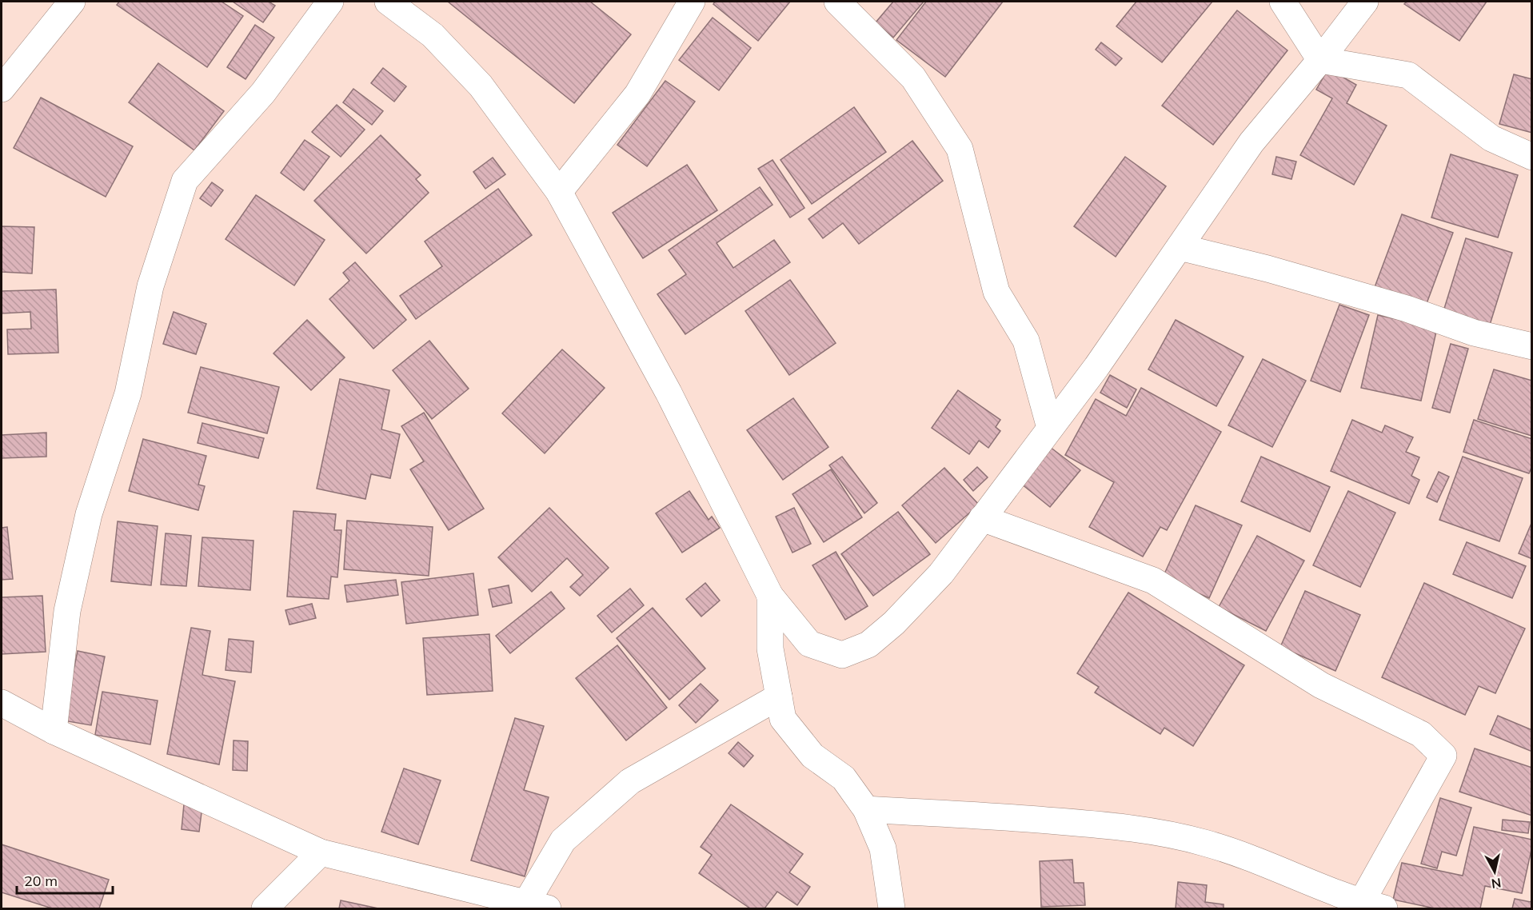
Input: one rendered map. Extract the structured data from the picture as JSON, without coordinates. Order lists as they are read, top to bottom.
{
  "scale_bar": "20 m",
  "north": "bottom"
}
